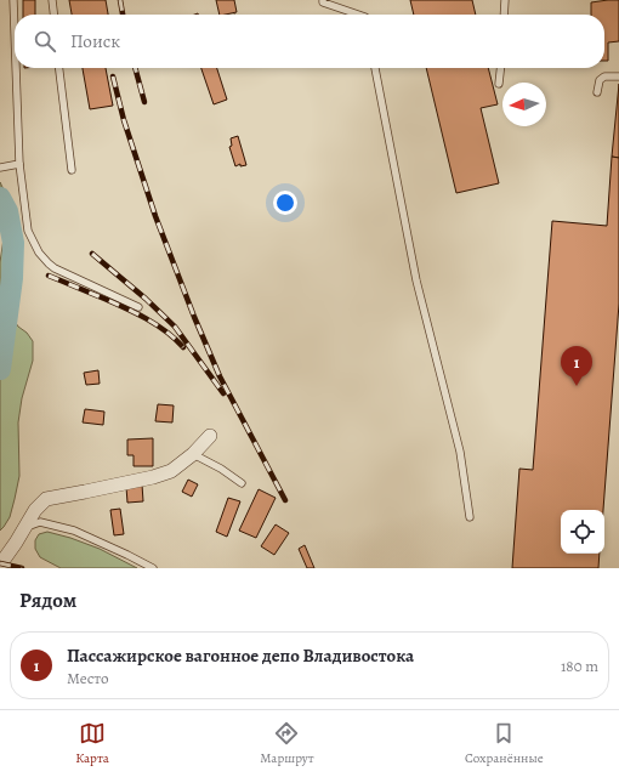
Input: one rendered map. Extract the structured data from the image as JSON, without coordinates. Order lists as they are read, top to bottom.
{
  "north": "left",
  "page": {
    "search": "Поиск",
    "pins": "1",
    "heading": "Рядом",
    "list": [
      {
        "mark": "1",
        "name": "Пассажирское вагонное депо Владивостока",
        "note": "Место",
        "value": "180 m"
      }
    ],
    "nav": ["Карта", "Маршрут", "Сохранённые"]
  }
}
